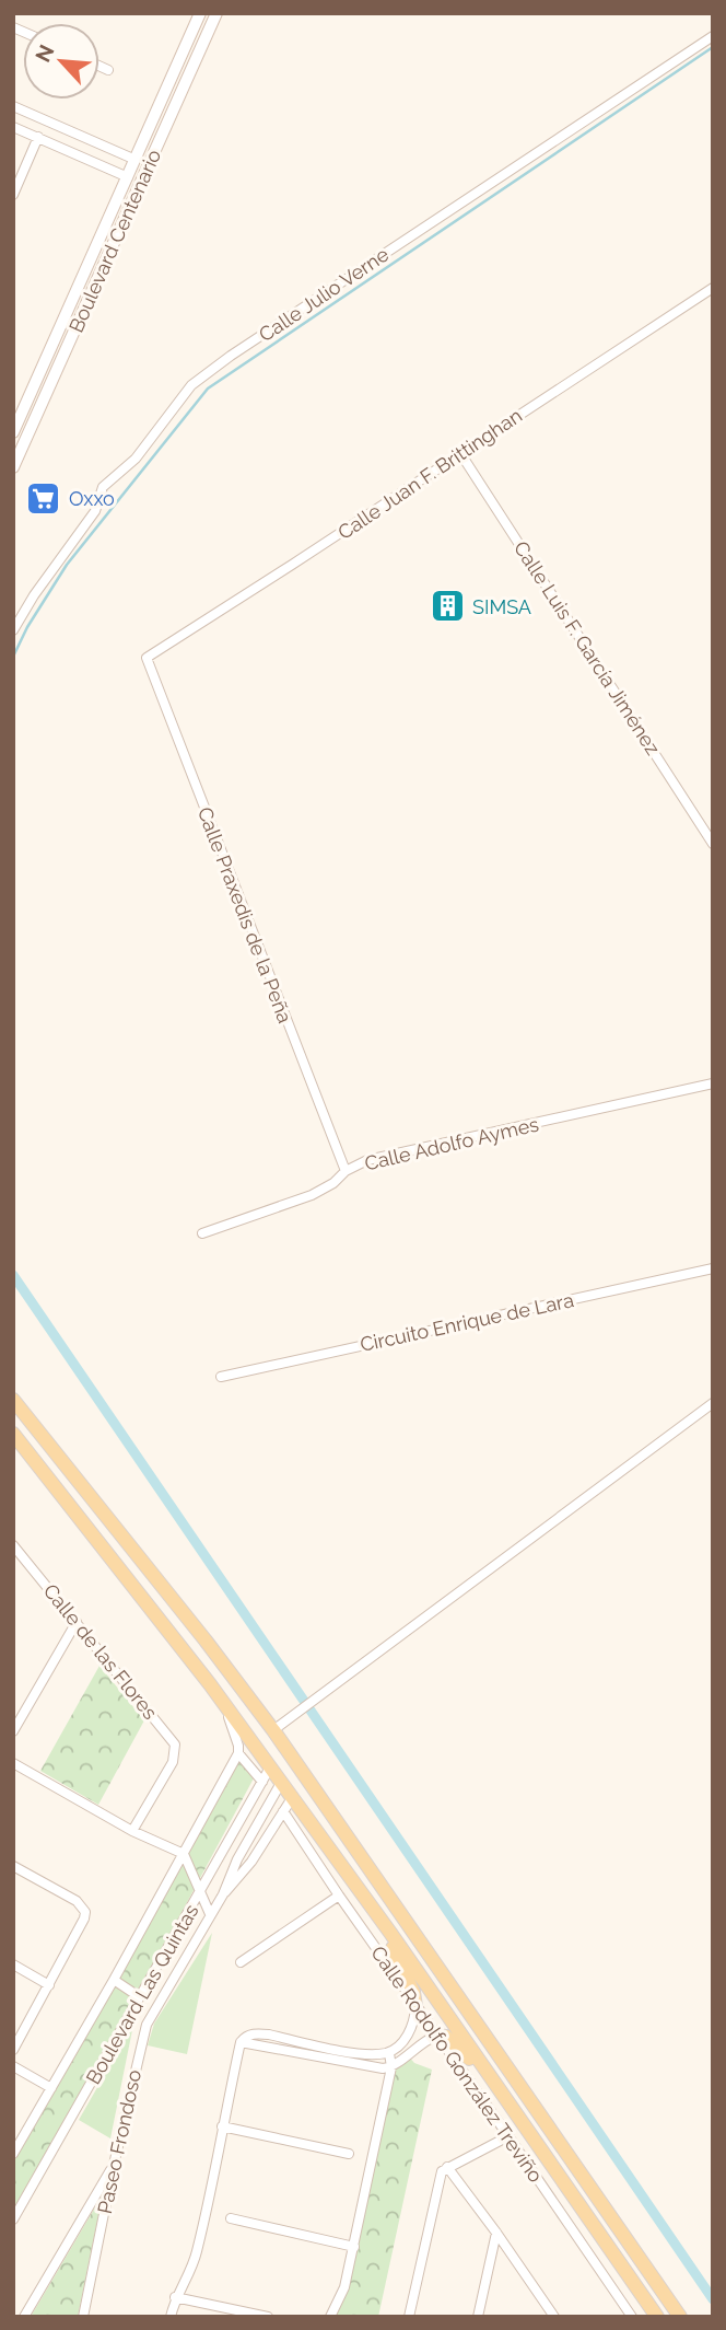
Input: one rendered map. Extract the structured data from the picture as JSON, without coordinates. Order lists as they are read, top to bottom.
{
  "streets": {
    "main road": ["Boulevard Centenario"],
    "street": [
      "Calle Julio Verne",
      "Calle Juan F. Brittinghan",
      "Calle Luis F. García Jiménez",
      "Calle Praxedis de la Peña",
      "Calle Adolfo Aymes",
      "Circuito Enrique de Lara",
      "Calle de las Flores",
      "Boulevard Las Quintas",
      "Calle Rodolfo González Treviño",
      "Paseo Frondoso"
    ]
  },
  "crossings": [
    ["Calle Juan F. Brittinghan", "Calle Luis F. García Jiménez"],
    ["Calle Juan F. Brittinghan", "Calle Praxedis de la Peña"],
    ["Calle Praxedis de la Peña", "Calle Adolfo Aymes"],
    ["Calle Rodolfo González Treviño", "Paseo Frondoso"]
  ],
  "places": {
    "supermarket": ["Oxxo"],
    "building": ["SIMSA"]
  },
  "north": "top left"
}
